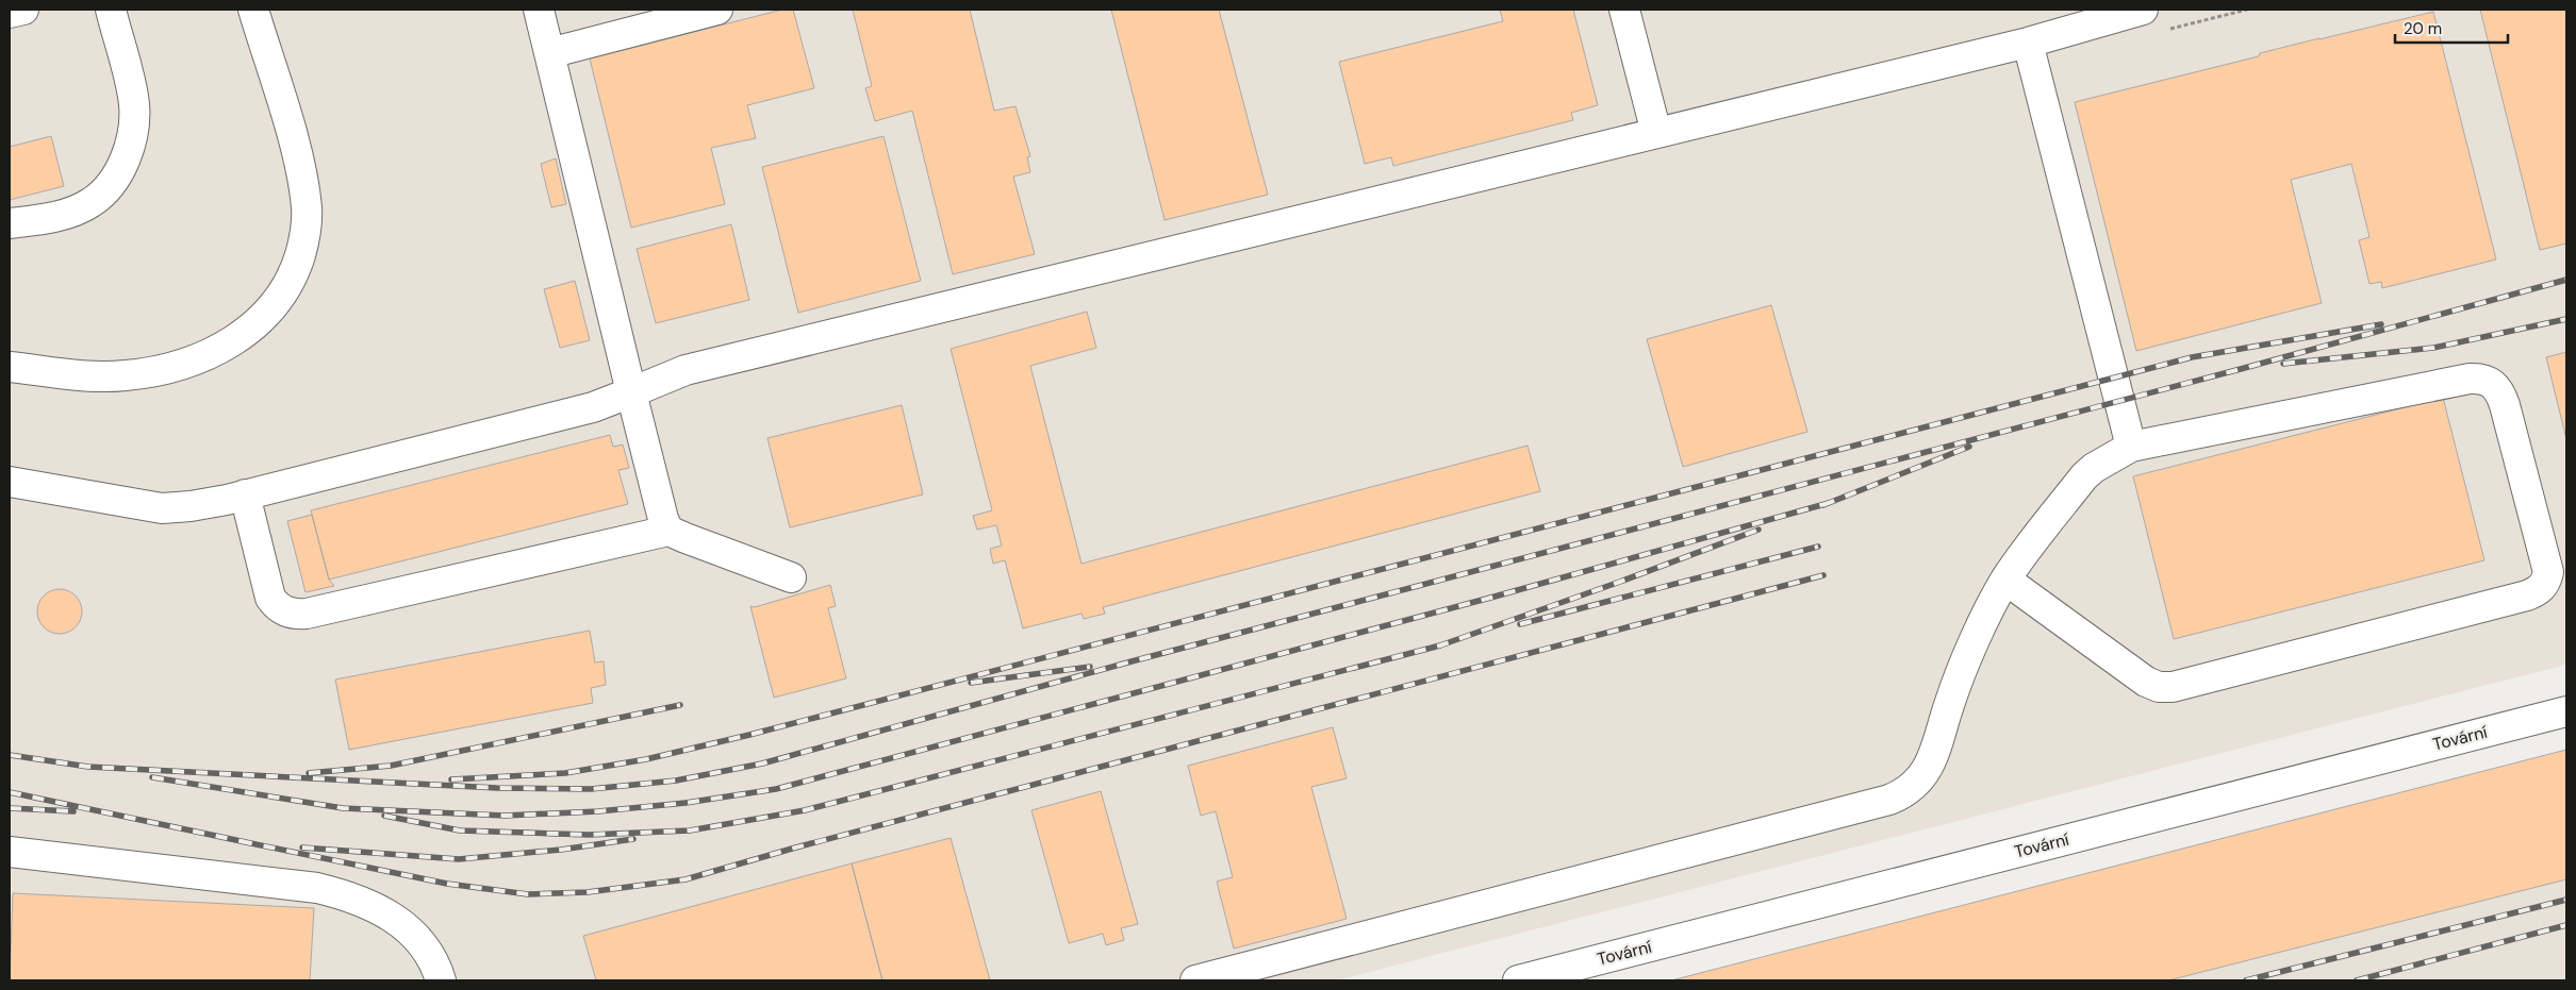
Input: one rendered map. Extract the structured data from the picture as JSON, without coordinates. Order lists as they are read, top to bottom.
{
  "streets": {
    "street": ["Tovární"]
  },
  "scale_bar": "20 m"
}
